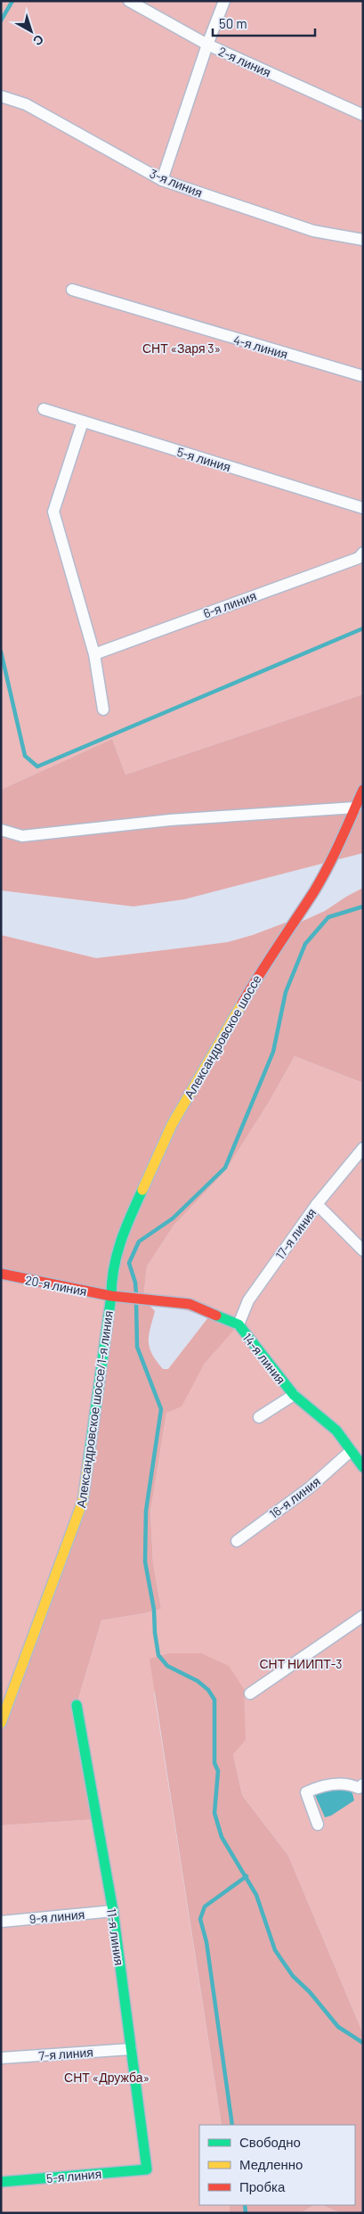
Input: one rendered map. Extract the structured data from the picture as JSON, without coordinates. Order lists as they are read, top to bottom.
{
  "streets": {
    "street": [
      "2-я линия",
      "3-я линия",
      "4-я линия",
      "5-я линия",
      "6-я линия",
      "Александровское шоссе",
      "17-я линия",
      "20-я линия",
      "14-я линия",
      "Александровское шоссе/1-я линия",
      "16-я линия",
      "9-я линия",
      "11-я линия",
      "7-я линия"
    ]
  },
  "crossings": [
    ["5-я линия", "11-я линия"],
    ["Александровское шоссе", "20-я линия"],
    ["Александровское шоссе", "14-я линия"],
    ["Александровское шоссе", "Александровское шоссе/1-я линия"],
    ["17-я линия", "14-я линия"],
    ["20-я линия", "14-я линия"],
    ["20-я линия", "Александровское шоссе/1-я линия"],
    ["14-я линия", "Александровское шоссе/1-я линия"],
    ["14-я линия", "16-я линия"],
    ["9-я линия", "11-я линия"],
    ["11-я линия", "7-я линия"]
  ],
  "parks": ["СНТ «Заря 3»", "СНТ НИИПТ-3", "СНТ «Дружба»"],
  "legend": ["Свободно", "Медленно", "Пробка"],
  "scale_bar": "50 m",
  "north": "bottom right"
}
